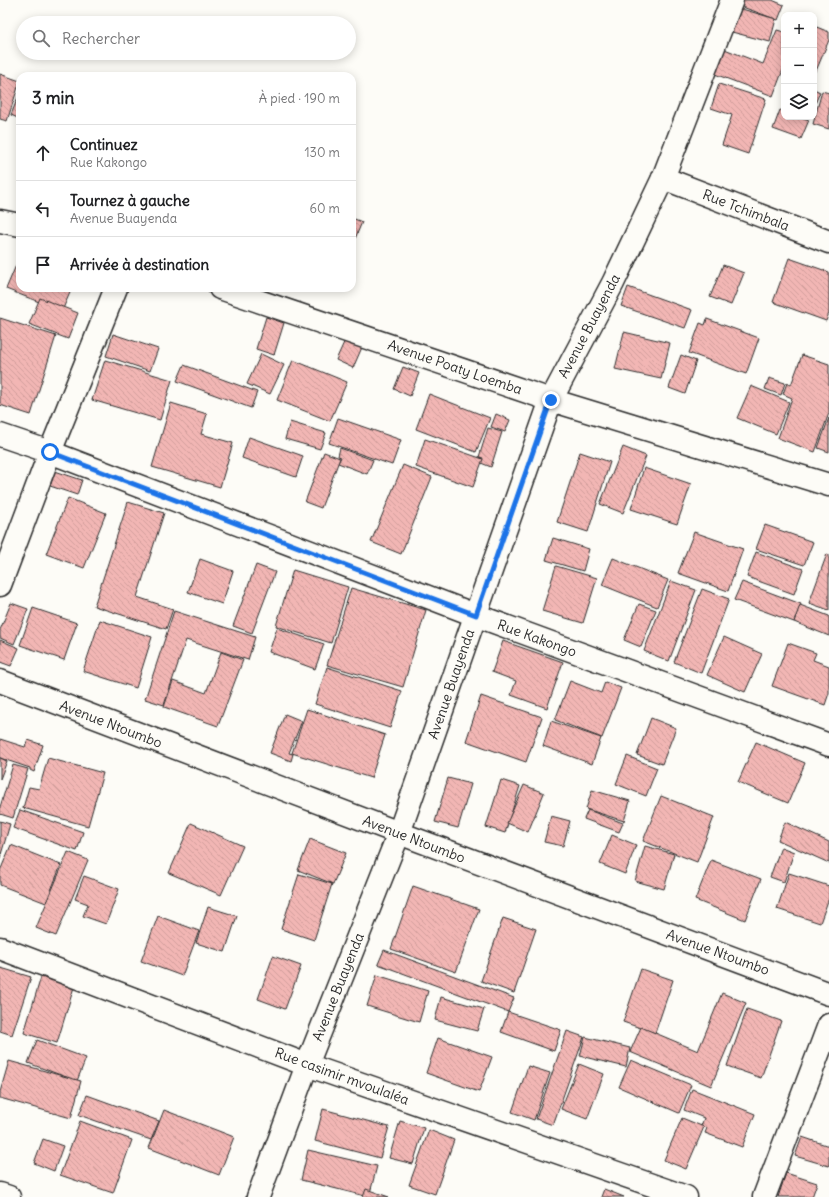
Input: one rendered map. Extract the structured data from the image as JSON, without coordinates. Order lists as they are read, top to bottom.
{
  "streets": {
    "street": [
      "Rue Tchimbala",
      "Avenue Buayenda",
      "Avenue Poaty Loemba",
      "Rue Kakongo",
      "Avenue Ntoumbo",
      "Rue casimir mvoulaléa"
    ]
  },
  "crossings": [
    ["Rue Tchimbala", "Avenue Buayenda"],
    ["Avenue Buayenda", "Avenue Poaty Loemba"],
    ["Avenue Buayenda", "Rue Kakongo"],
    ["Avenue Buayenda", "Avenue Ntoumbo"],
    ["Avenue Buayenda", "Rue casimir mvoulaléa"]
  ],
  "page": {
    "map_buttons": ["+", "−"],
    "search": "Rechercher",
    "heading": ["3 min", "À pied · 190 m"],
    "list": [
      ["Continuez", "Rue Kakongo", "130 m"],
      ["Tournez à gauche", "Avenue Buayenda", "60 m"],
      "Arrivée à destination"
    ]
  }
}
